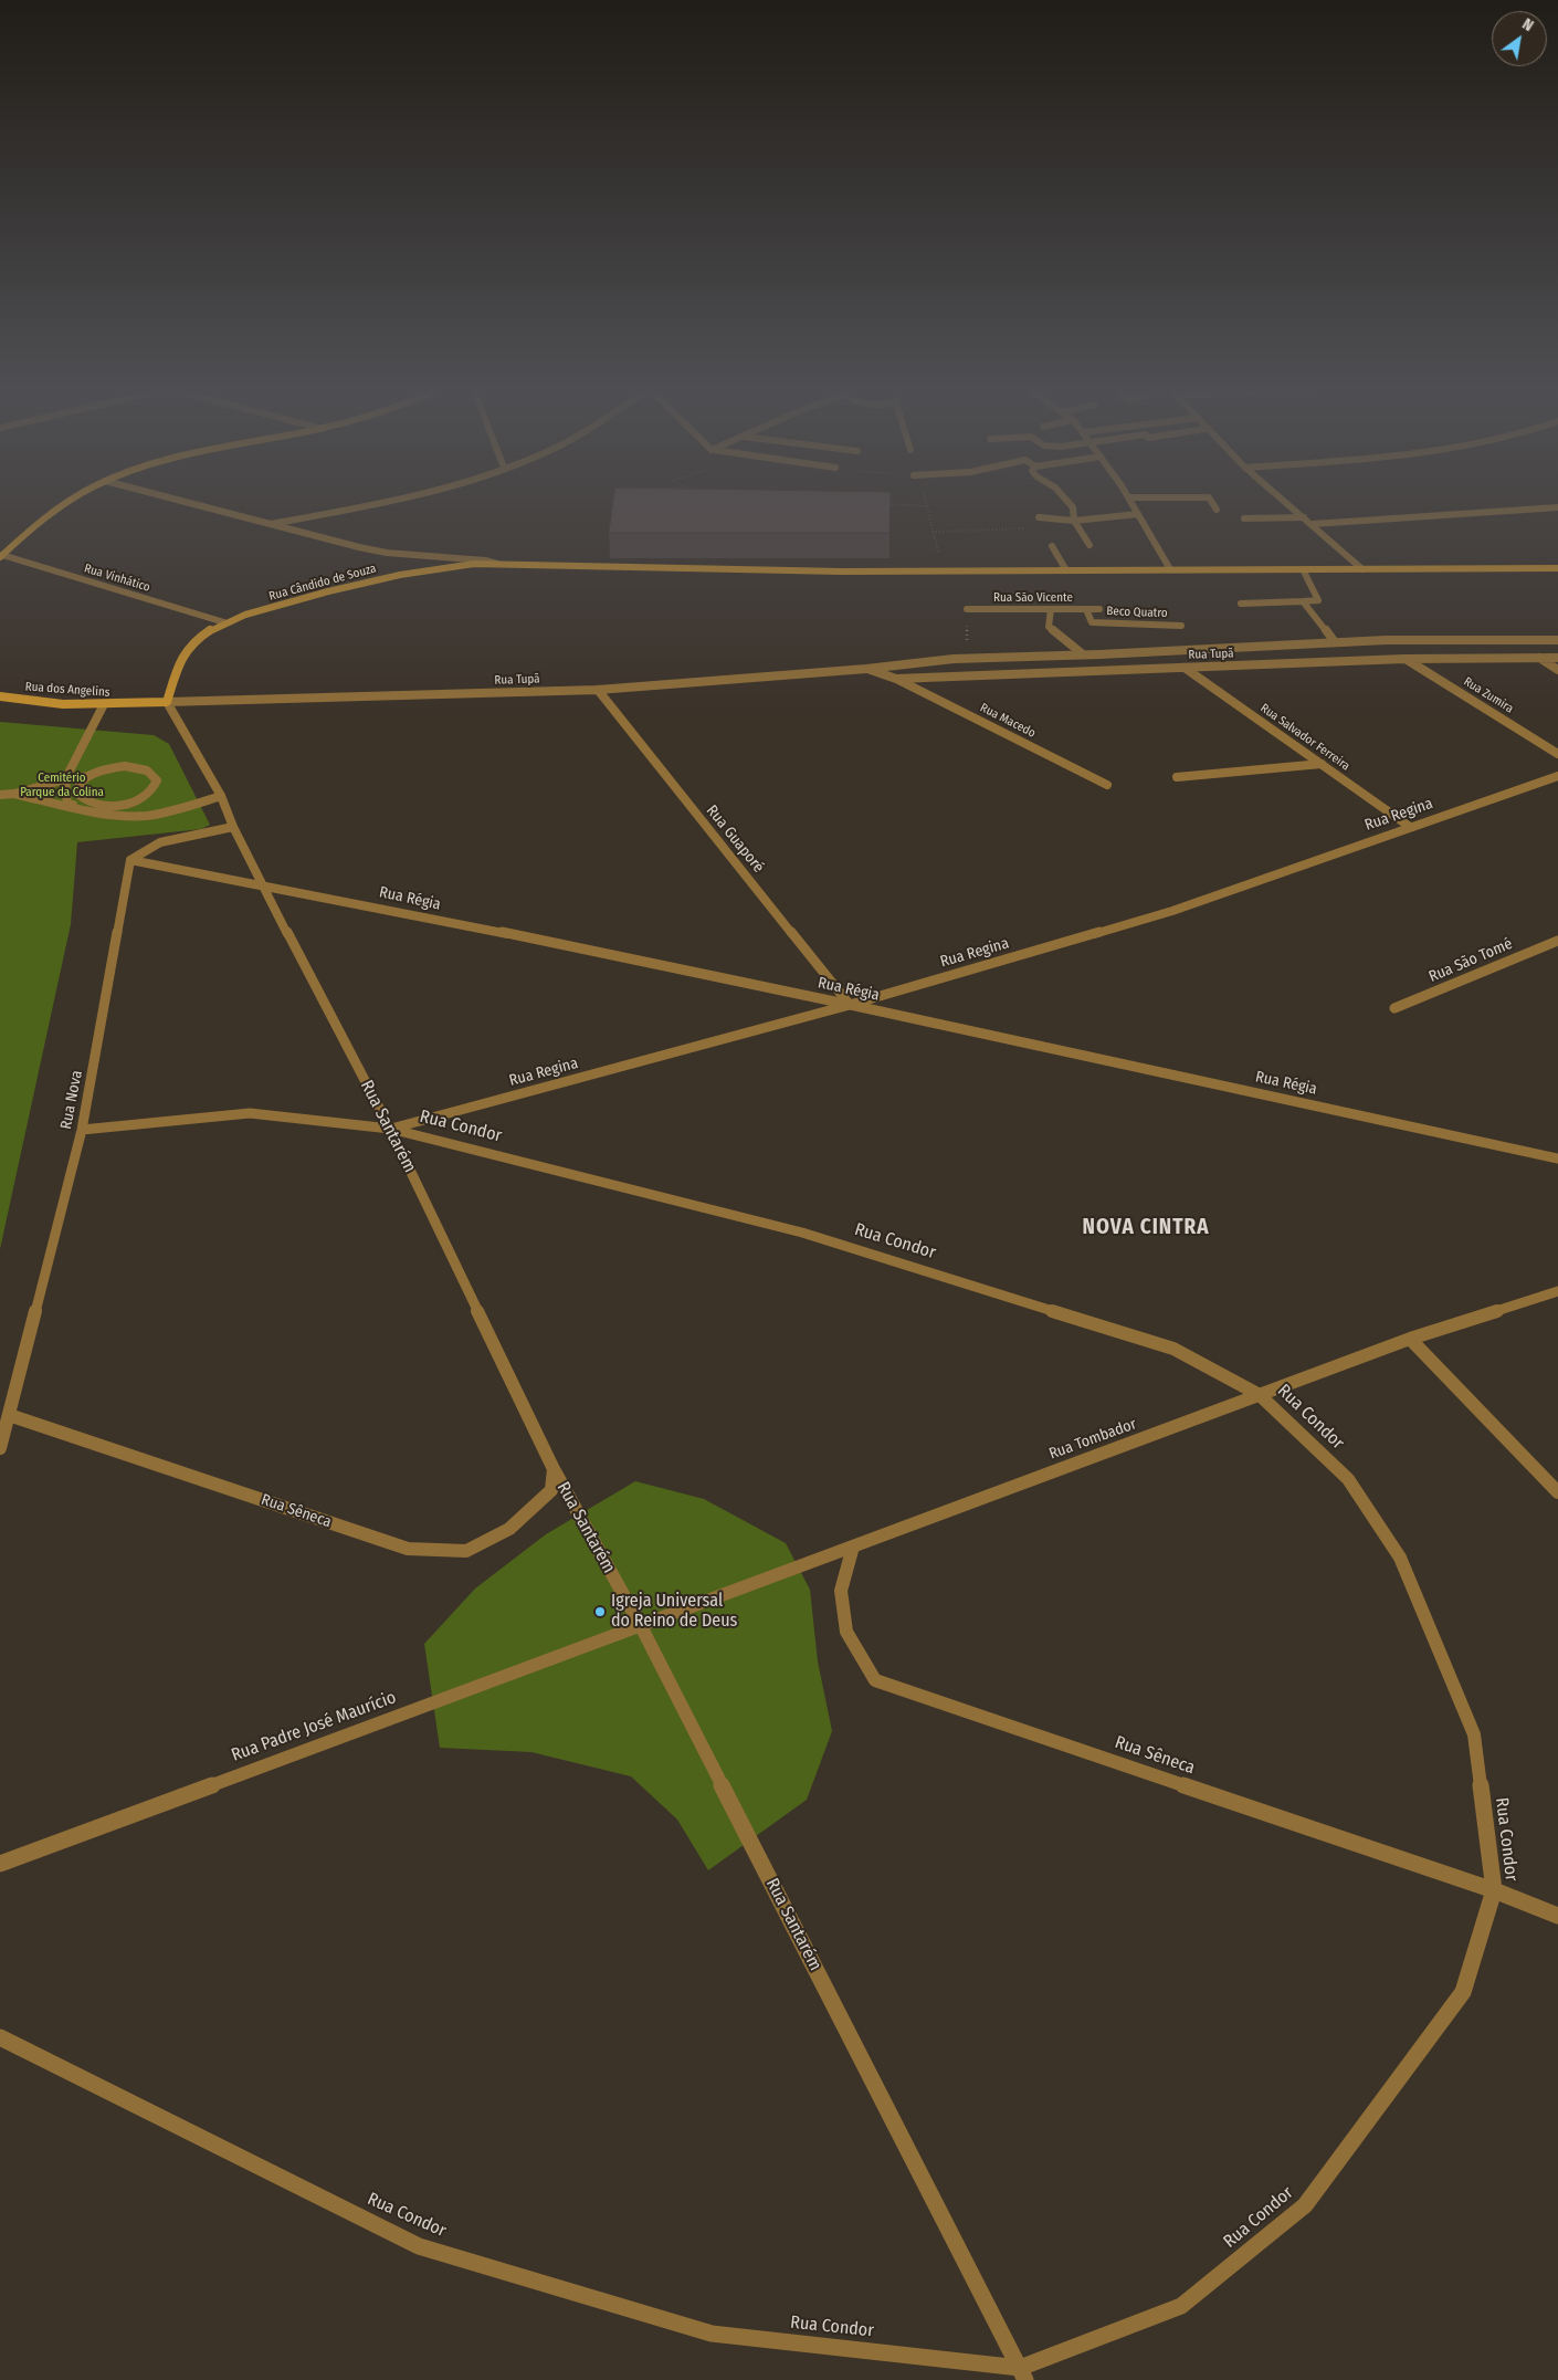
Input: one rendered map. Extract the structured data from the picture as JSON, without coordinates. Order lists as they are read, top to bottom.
{
  "streets": {
    "street": [
      "Rua Vinhático",
      "Rua Cândido de Souza",
      "Rua São Vicente",
      "Beco Quatro",
      "Rua Tupã",
      "Rua dos Angelins",
      "Rua Zumira",
      "Rua Macedo",
      "Rua Salvador Ferreira",
      "Rua Regina",
      "Rua Guaporé",
      "Rua Régia",
      "Rua São Tomé",
      "Rua Nova",
      "Rua Santarém",
      "Rua Condor",
      "Rua Tombador",
      "Rua Sêneca",
      "Rua Padre José Maurício"
    ]
  },
  "crossings": [
    ["Rua Vinhático", "Rua Cândido de Souza"],
    ["Rua Cândido de Souza", "Rua Tupã"],
    ["Rua Cândido de Souza", "Rua dos Angelins"],
    ["Rua Cândido de Souza", "Rua Santarém"],
    ["Rua São Vicente", "Beco Quatro"],
    ["Rua Tupã", "Rua dos Angelins"],
    ["Rua Tupã", "Rua Zumira"],
    ["Rua Tupã", "Rua Macedo"],
    ["Rua Tupã", "Rua Salvador Ferreira"],
    ["Rua Tupã", "Rua Guaporé"],
    ["Rua Tupã", "Rua Santarém"],
    ["Rua dos Angelins", "Rua Santarém"],
    ["Rua Salvador Ferreira", "Rua Regina"],
    ["Rua Regina", "Rua Guaporé"],
    ["Rua Regina", "Rua Régia"],
    ["Rua Regina", "Rua Santarém"],
    ["Rua Regina", "Rua Condor"],
    ["Rua Guaporé", "Rua Régia"],
    ["Rua Régia", "Rua Nova"],
    ["Rua Régia", "Rua Santarém"],
    ["Rua Nova", "Rua Condor"],
    ["Rua Nova", "Rua Sêneca"],
    ["Rua Santarém", "Rua Condor"],
    ["Rua Santarém", "Rua Tombador"],
    ["Rua Santarém", "Rua Sêneca"],
    ["Rua Santarém", "Rua Padre José Maurício"],
    ["Rua Condor", "Rua Tombador"],
    ["Rua Condor", "Rua Sêneca"],
    ["Rua Tombador", "Rua Sêneca"],
    ["Rua Tombador", "Rua Padre José Maurício"]
  ],
  "districts": ["NOVA CINTRA"],
  "parks": ["Cemitério Parque da Colina"],
  "places": ["Igreja Universal do Reino de Deus"],
  "north": "top right"
}
